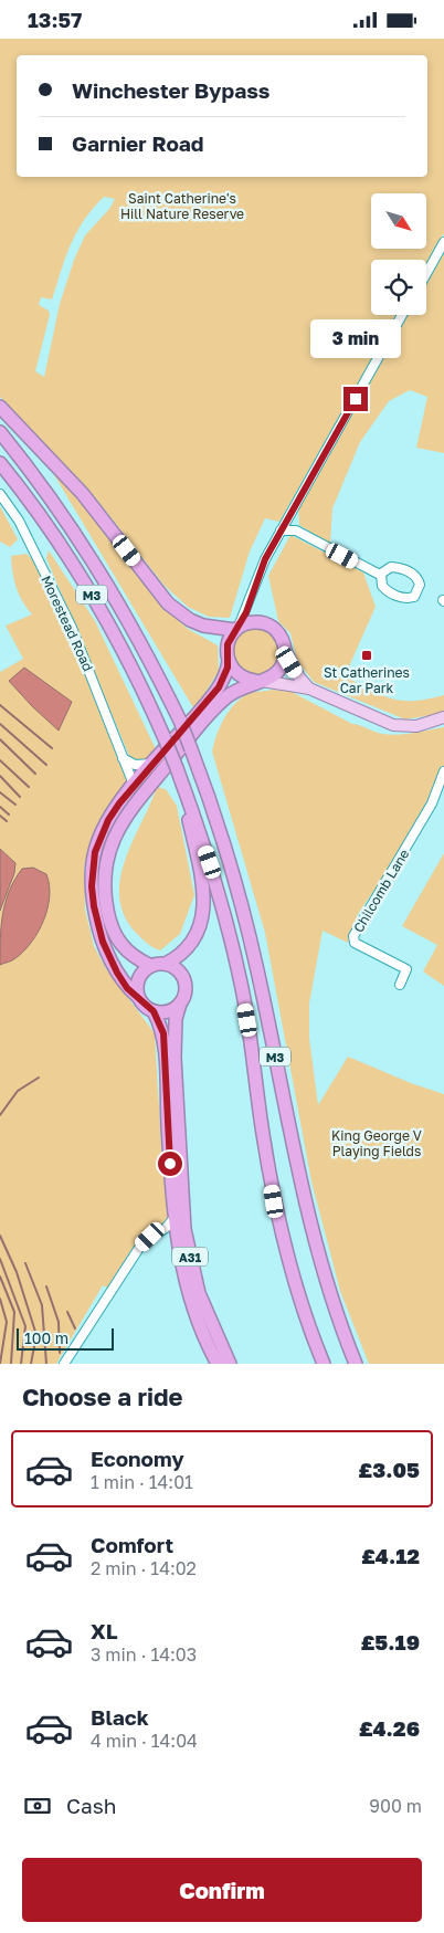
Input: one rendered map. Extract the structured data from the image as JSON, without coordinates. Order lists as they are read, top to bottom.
{
  "streets": {
    "highway": ["M3", "A31"],
    "street": ["Morestead Road", "Chilcomb Lane"]
  },
  "crossings": [
    ["M3", "A31"]
  ],
  "parks": ["Saint Catherine's Hill Nature Reserve", "King George V Playing Fields"],
  "places": {
    "transit": ["St Catherines Car Park"]
  },
  "scale_bar": "100 m",
  "north": "bottom right",
  "page": {
    "status": "13:57",
    "banner": ["Winchester Bypass", "Garnier Road"],
    "bubble": "3 min",
    "scale": "100 m",
    "heading": "Choose a ride",
    "list": [
      {
        "name": "Economy",
        "note": "1 min · 14:01",
        "value": "£3.05"
      },
      {
        "name": "Comfort",
        "note": "2 min · 14:02",
        "value": "£4.12"
      },
      {
        "name": "XL",
        "note": "3 min · 14:03",
        "value": "£5.19"
      },
      {
        "name": "Black",
        "note": "4 min · 14:04",
        "value": "£4.26"
      }
    ],
    "pay": ["Cash", "900 m"],
    "buttons": "Confirm"
  }
}
